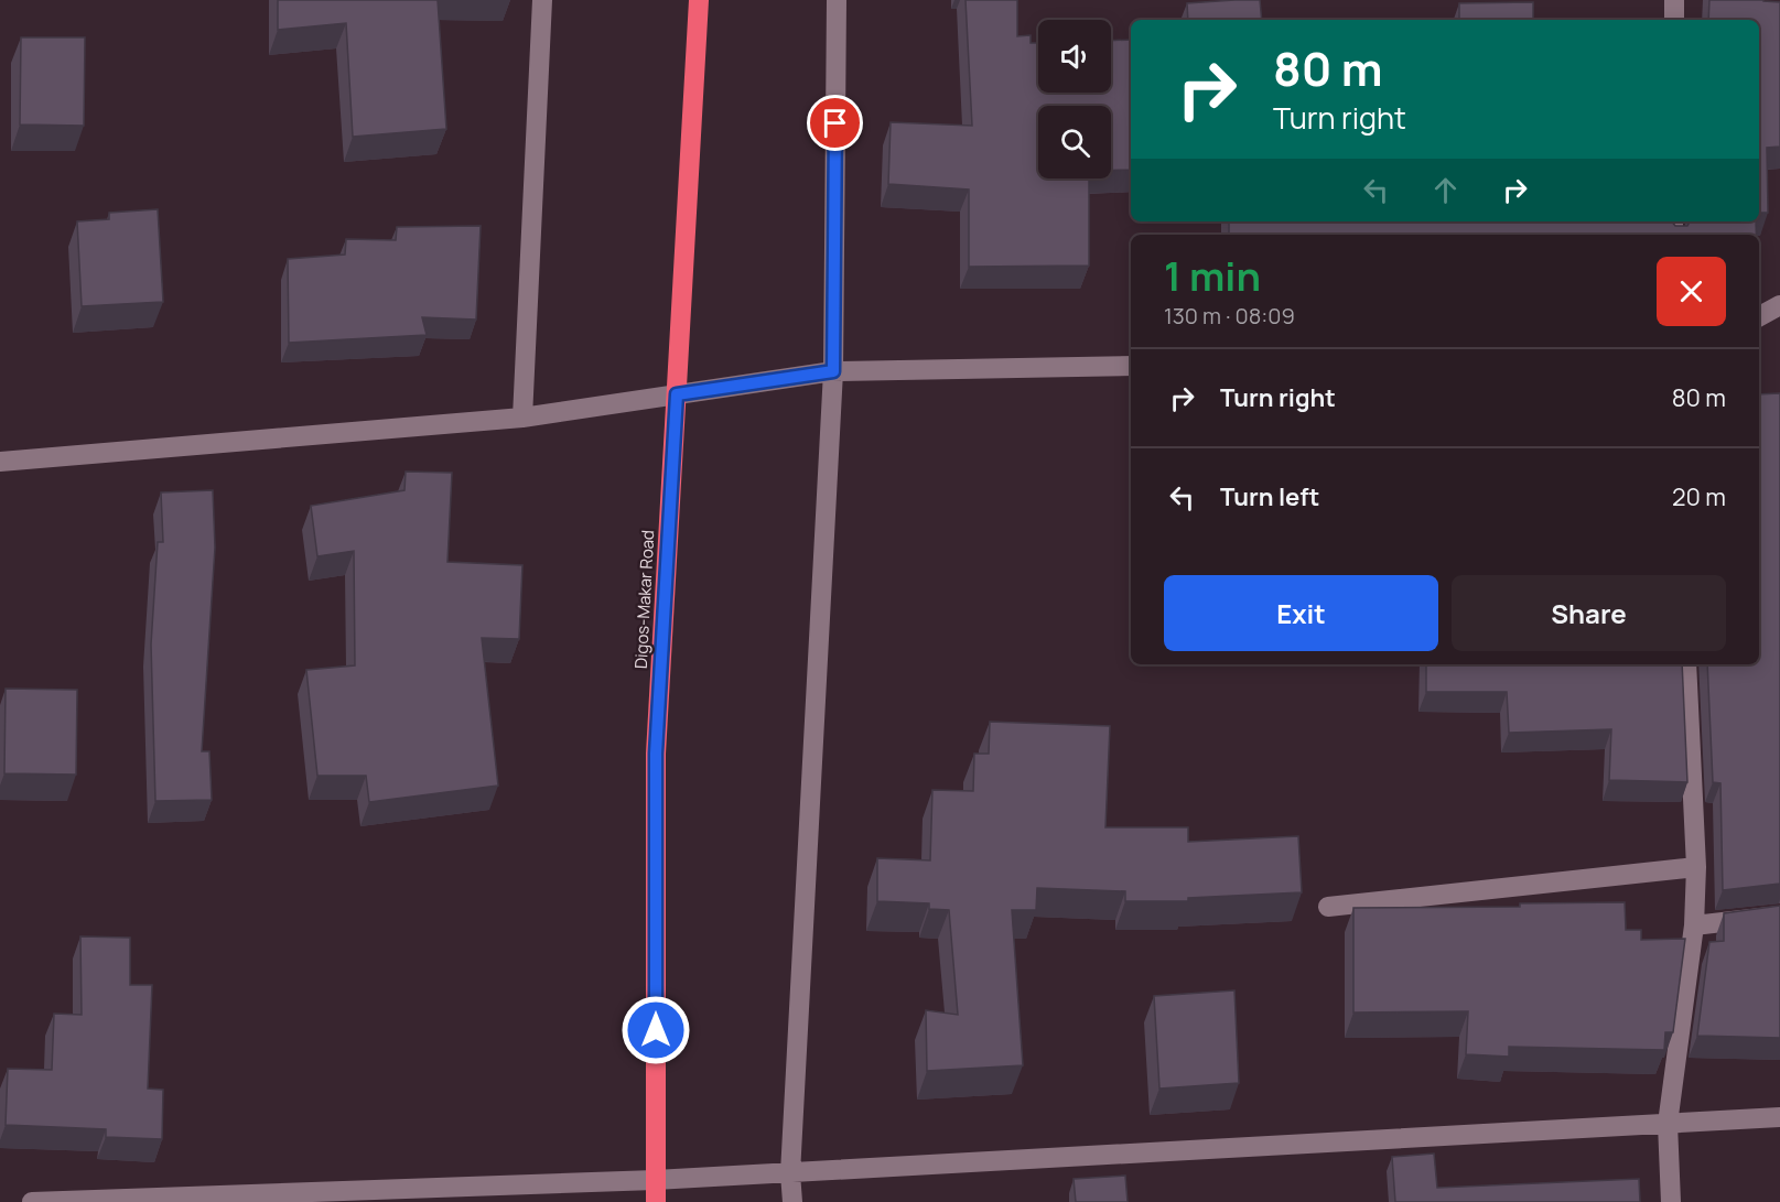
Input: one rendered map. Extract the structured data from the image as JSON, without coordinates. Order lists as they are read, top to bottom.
{
  "streets": {
    "highway": ["Digos-Makar Road"]
  },
  "page": {
    "turn": ["80 m", "Turn right"],
    "heading": ["1 min", "130 m · 08:09"],
    "list": [
      {
        "name": "Turn right",
        "value": "80 m"
      },
      {
        "name": "Turn left",
        "value": "20 m"
      }
    ],
    "buttons": ["Exit", "Share"]
  }
}
